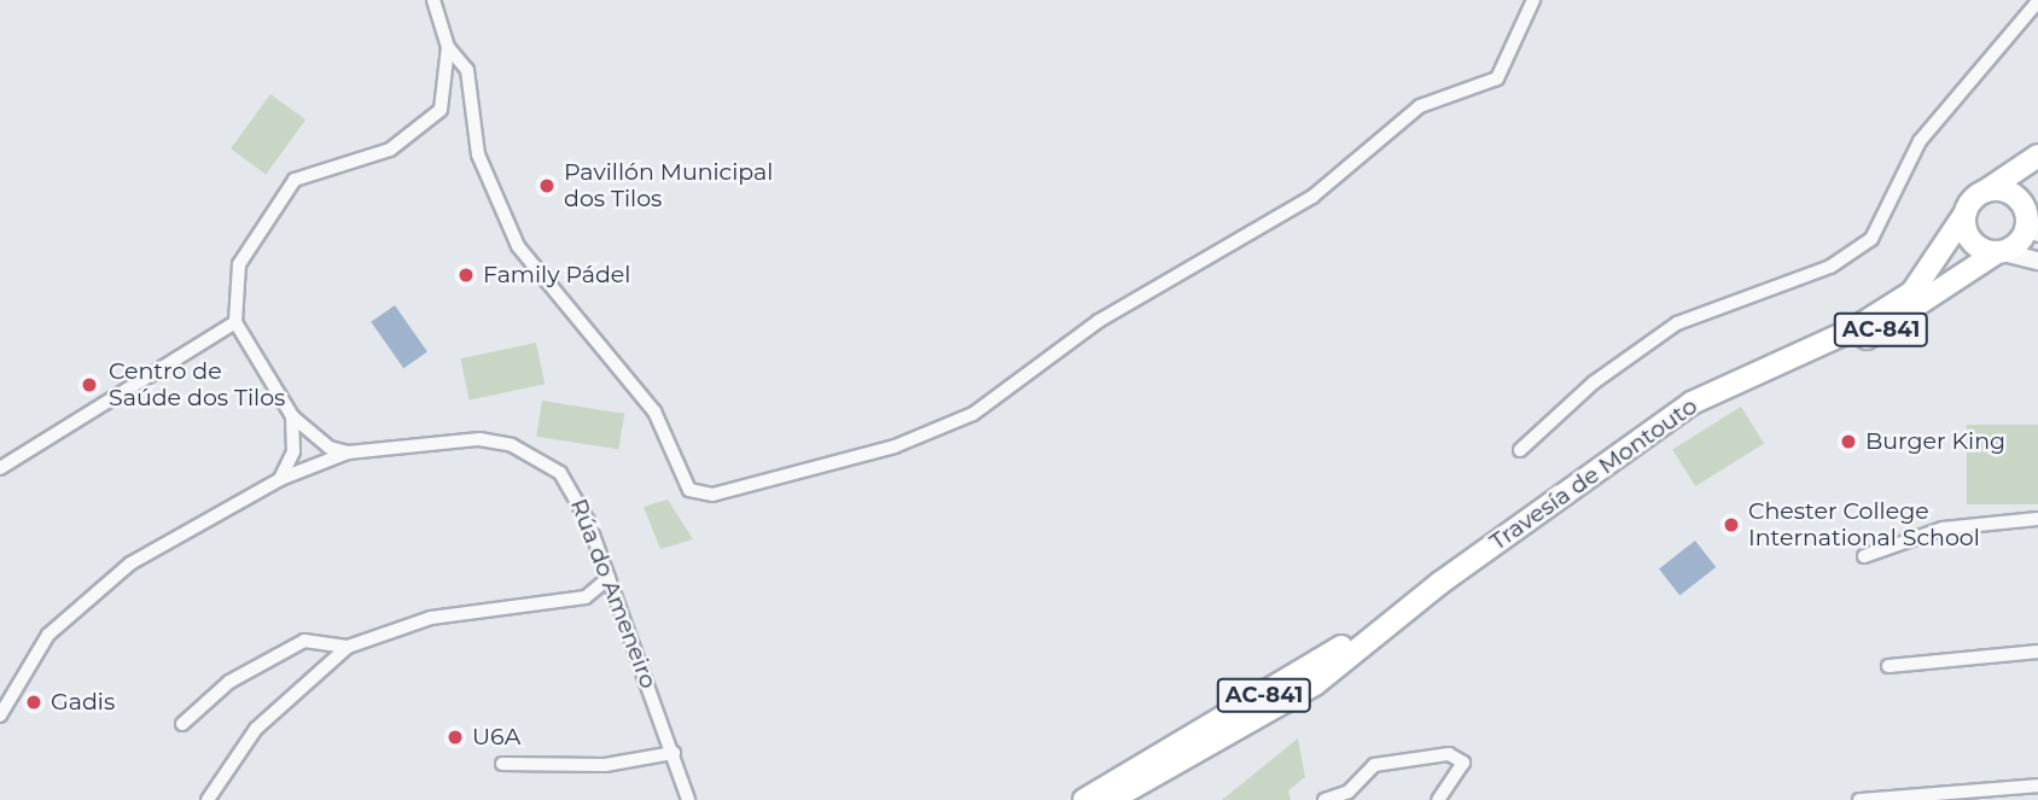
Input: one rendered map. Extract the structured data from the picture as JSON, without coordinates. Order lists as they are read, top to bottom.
{
  "streets": {
    "main road": ["AC-841", "Travesía de Montouto"],
    "street": ["Rúa do Ameneiro"]
  },
  "places": [
    "Pavillón Municipal dos Tilos",
    "Family Pádel",
    "Centro de Saúde dos Tilos",
    "Burger King",
    "Chester College International School",
    "Gadis",
    "U6A"
  ]
}
